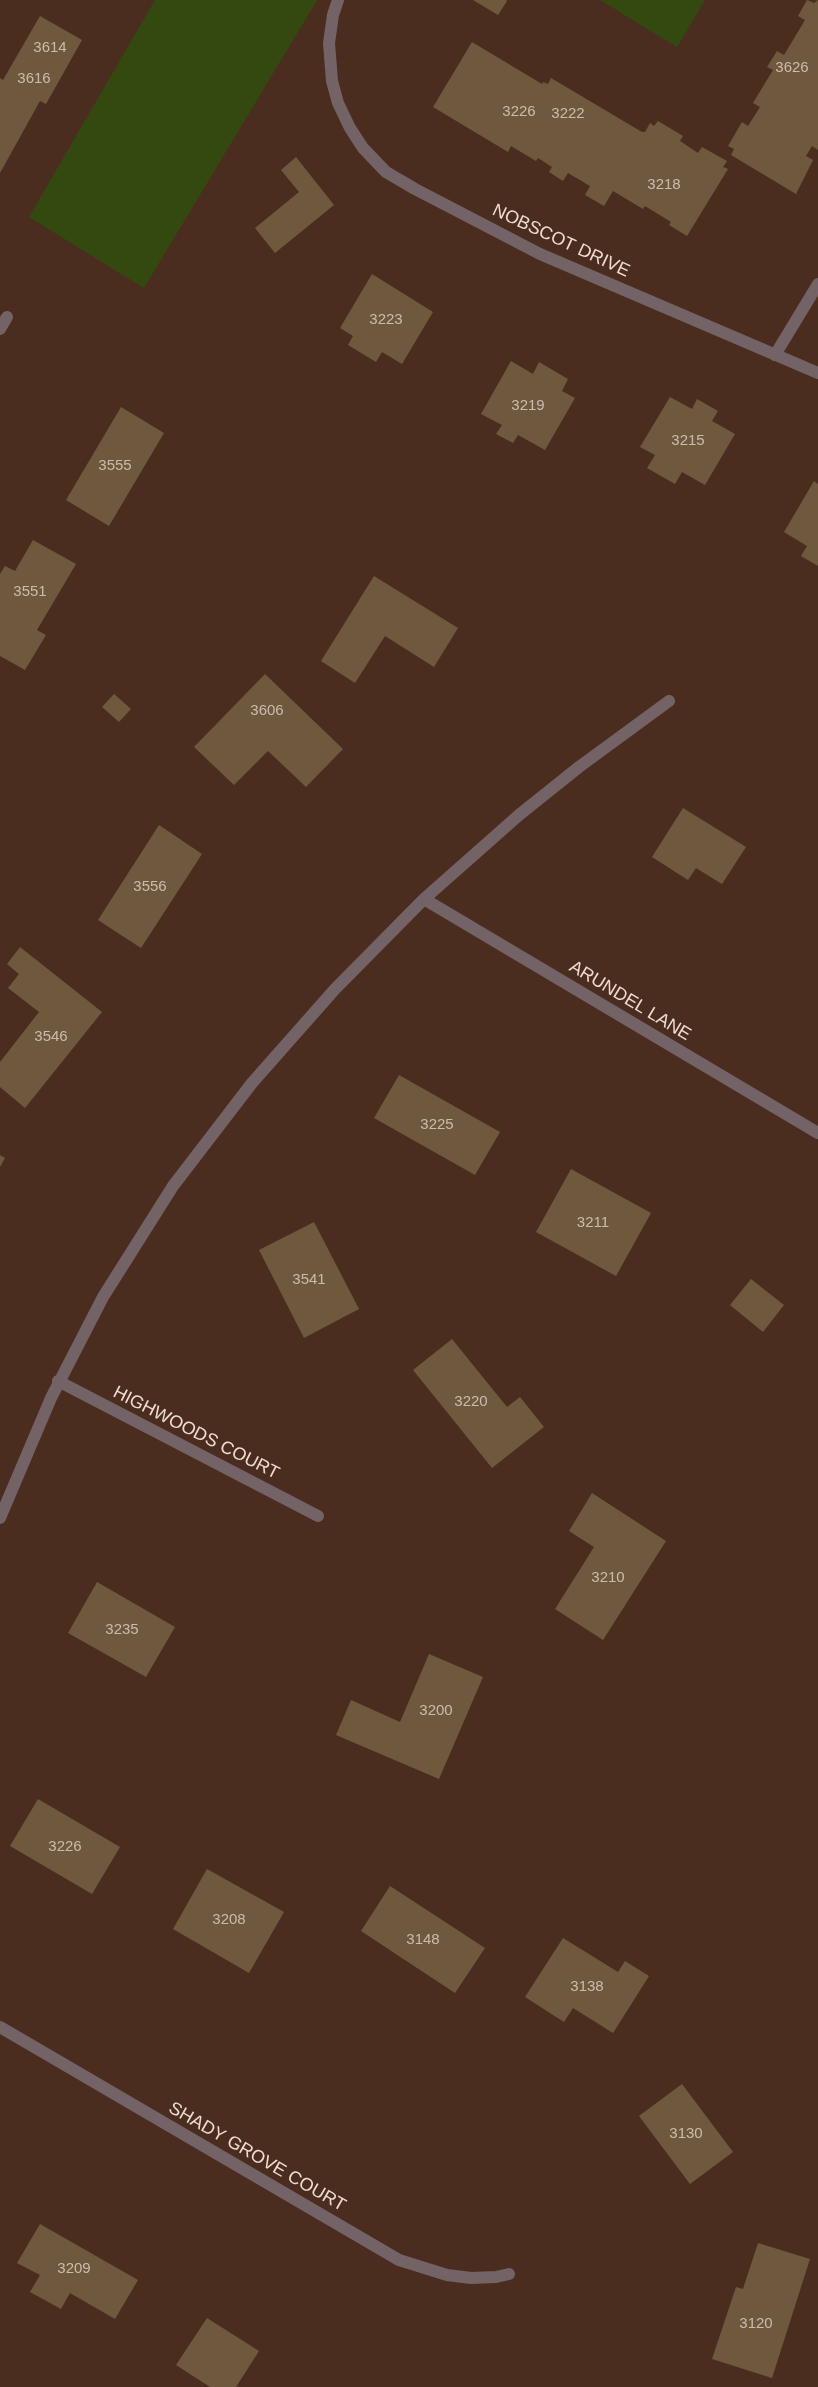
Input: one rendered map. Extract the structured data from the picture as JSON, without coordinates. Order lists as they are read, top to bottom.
{
  "streets": {
    "street": [
      "NOBSCOT DRIVE",
      "ARUNDEL LANE",
      "HIGHWOODS COURT",
      "SHADY GROVE COURT"
    ]
  },
  "house_numbers": [
    "3614",
    "3626",
    "3616",
    "3226",
    "3222",
    "3218",
    "3223",
    "3219",
    "3215",
    "3555",
    "3551",
    "3606",
    "3556",
    "3546",
    "3225",
    "3211",
    "3541",
    "3220",
    "3210",
    "3235",
    "3200",
    "3226",
    "3208",
    "3148",
    "3138",
    "3130",
    "3209",
    "3120"
  ]
}
